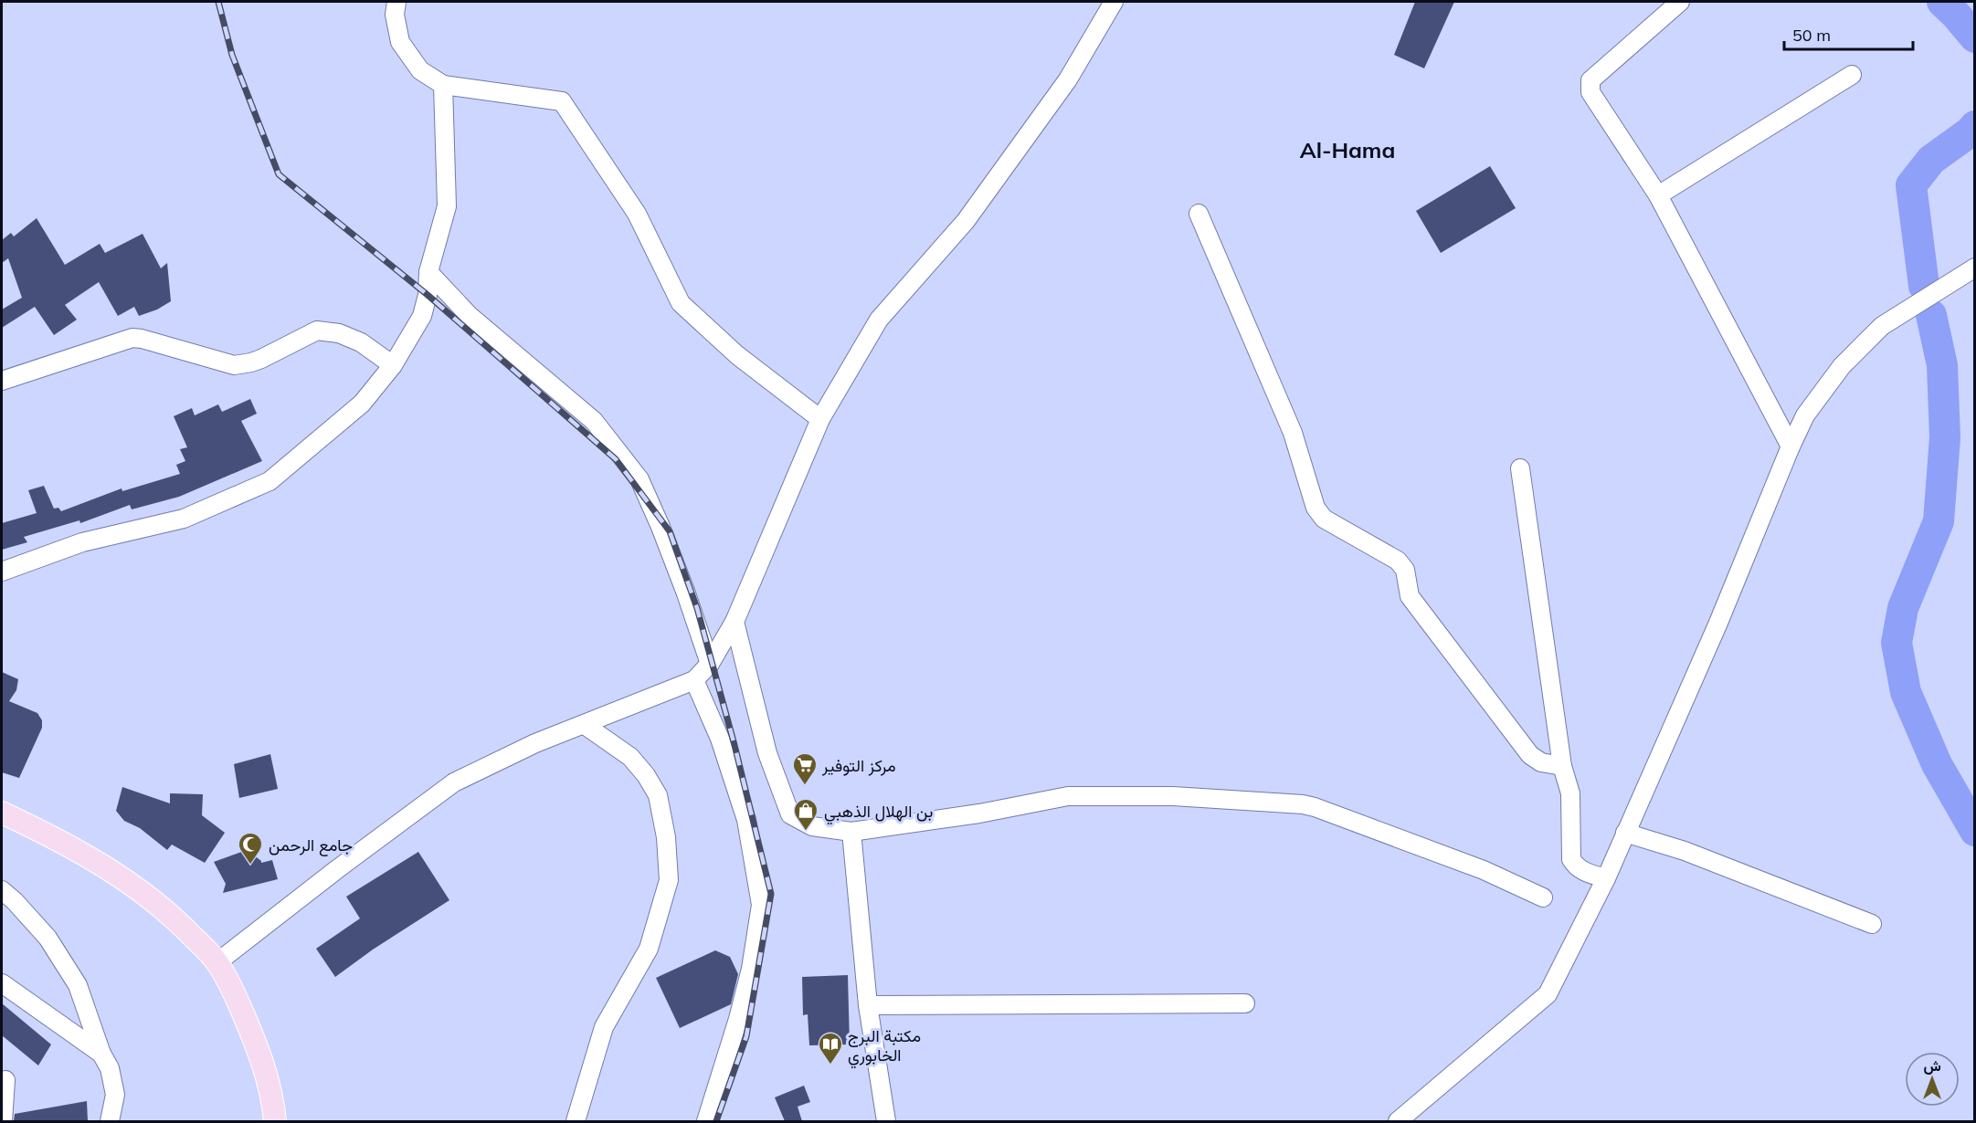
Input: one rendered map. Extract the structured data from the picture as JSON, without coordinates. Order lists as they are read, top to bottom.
{
  "districts": ["Al-Hama"],
  "places": {
    "supermarket": ["مركز التوفير"],
    "shop": ["بن الهلال الذهبي"],
    "mosque": ["جامع الرحمن"],
    "library": ["مكتبة البرج الخابوري"]
  },
  "scale_bar": "50 m",
  "north": "top"
}
